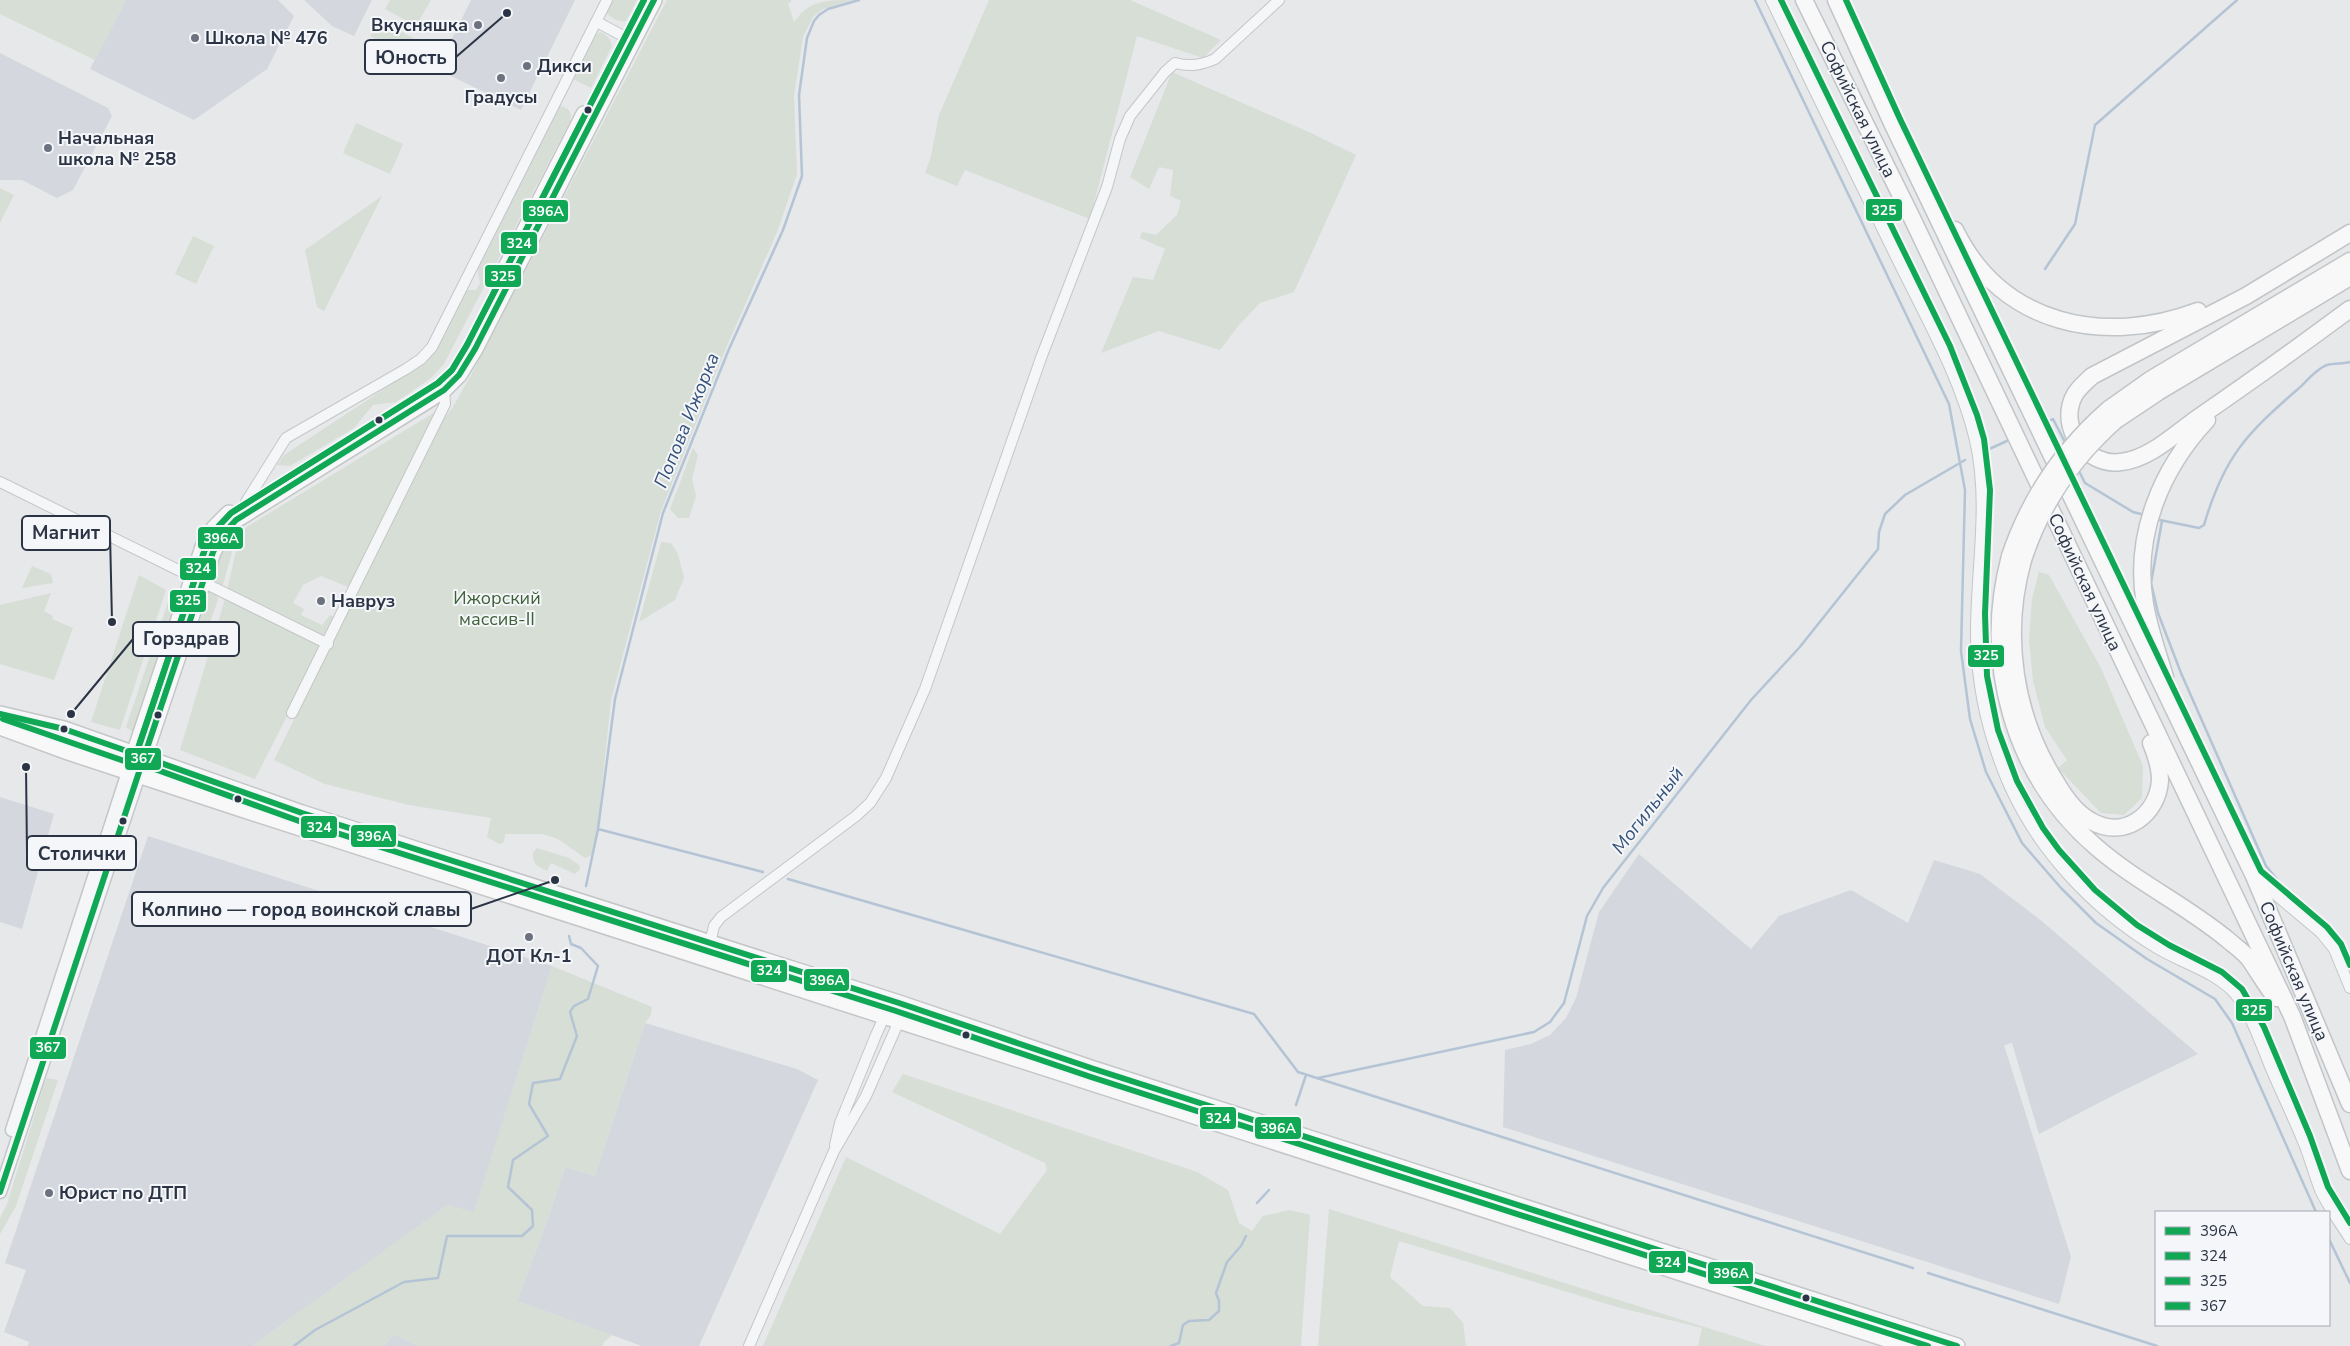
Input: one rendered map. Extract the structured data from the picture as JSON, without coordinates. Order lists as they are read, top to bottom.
{
  "streets": {
    "main road": ["Софийская улица"]
  },
  "water": ["Попова Ижорка", "Могильный"],
  "parks": ["Ижорский массив-II"],
  "places": [
    "Юность",
    "Вкусняшка",
    "Школа № 476",
    "Дикси",
    "Градусы",
    "Начальная школа № 258",
    "Навруз",
    "Магнит",
    "Горздрав",
    "Столички",
    "Колпино — город воинской славы",
    "ДОТ Кл-1",
    "Юрист по ДТП"
  ],
  "lines": [
    "transit line 396А",
    "transit line 324",
    "transit line 325",
    "transit line 367"
  ],
  "legend": [
    "396А",
    "324",
    "325",
    "367"
  ]
}
